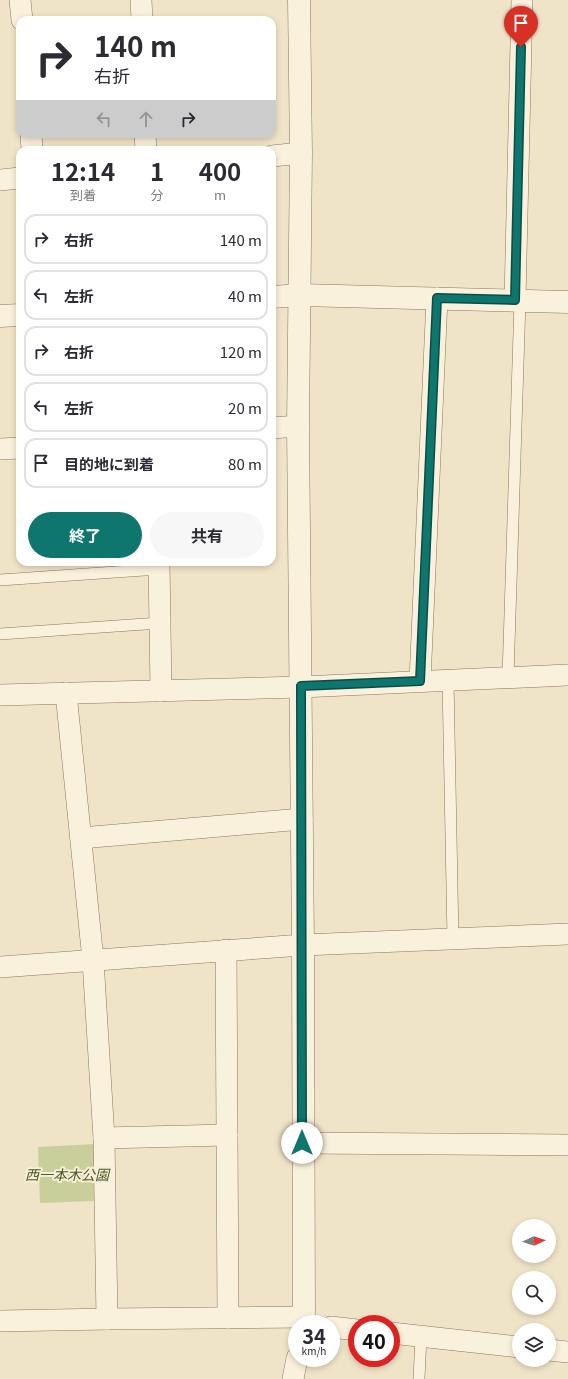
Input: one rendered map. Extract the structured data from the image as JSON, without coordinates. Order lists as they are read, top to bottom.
{
  "parks": ["西一本木公園"],
  "north": "right",
  "page": {
    "turn": ["140 m", "右折"],
    "eta": [
      "12:14",
      "到着",
      "1",
      "分",
      "400",
      "m"
    ],
    "list": [
      {
        "name": "右折",
        "value": "140 m"
      },
      {
        "name": "左折",
        "value": "40 m"
      },
      {
        "name": "右折",
        "value": "120 m"
      },
      {
        "name": "左折",
        "value": "20 m"
      },
      {
        "name": "目的地に到着",
        "value": "80 m"
      }
    ],
    "buttons": ["終了", "共有"],
    "speed": "34 km/h",
    "limit": "40"
  }
}
